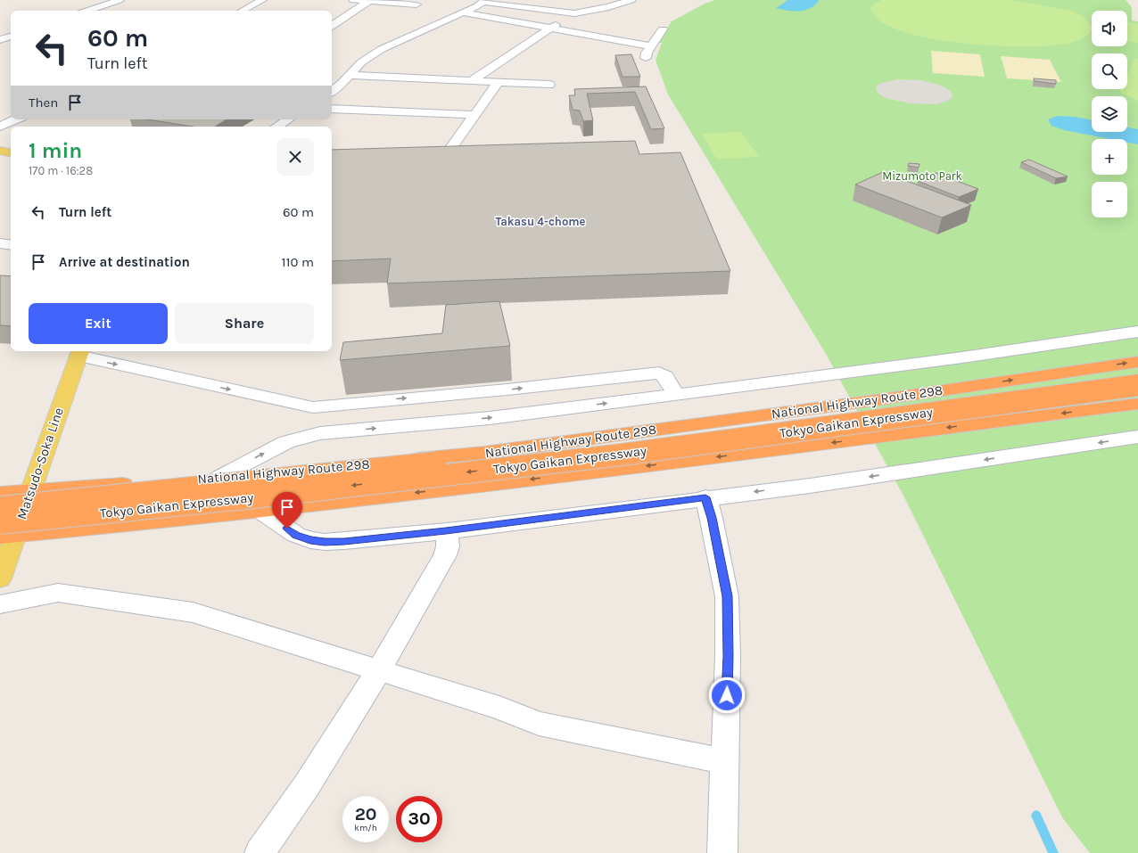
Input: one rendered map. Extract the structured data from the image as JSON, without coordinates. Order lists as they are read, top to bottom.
{
  "streets": {
    "highway": ["National Highway Route 298", "Tokyo Gaikan Expressway"],
    "main road": ["Matsudo-Soka Line"]
  },
  "crossings": [
    ["National Highway Route 298", "Matsudo-Soka Line"],
    ["Tokyo Gaikan Expressway", "Matsudo-Soka Line"]
  ],
  "districts": ["Takasu 4-chome"],
  "parks": ["Mizumoto Park"],
  "page": {
    "map_buttons": ["+", "−"],
    "turn": ["60 m", "Turn left"],
    "then": "Then",
    "heading": ["1 min", "170 m · 16:28"],
    "list": [
      {
        "name": "Turn left",
        "value": "60 m"
      },
      {
        "name": "Arrive at destination",
        "value": "110 m"
      }
    ],
    "buttons": ["Exit", "Share"],
    "speed": "20 km/h",
    "limit": "30"
  }
}
